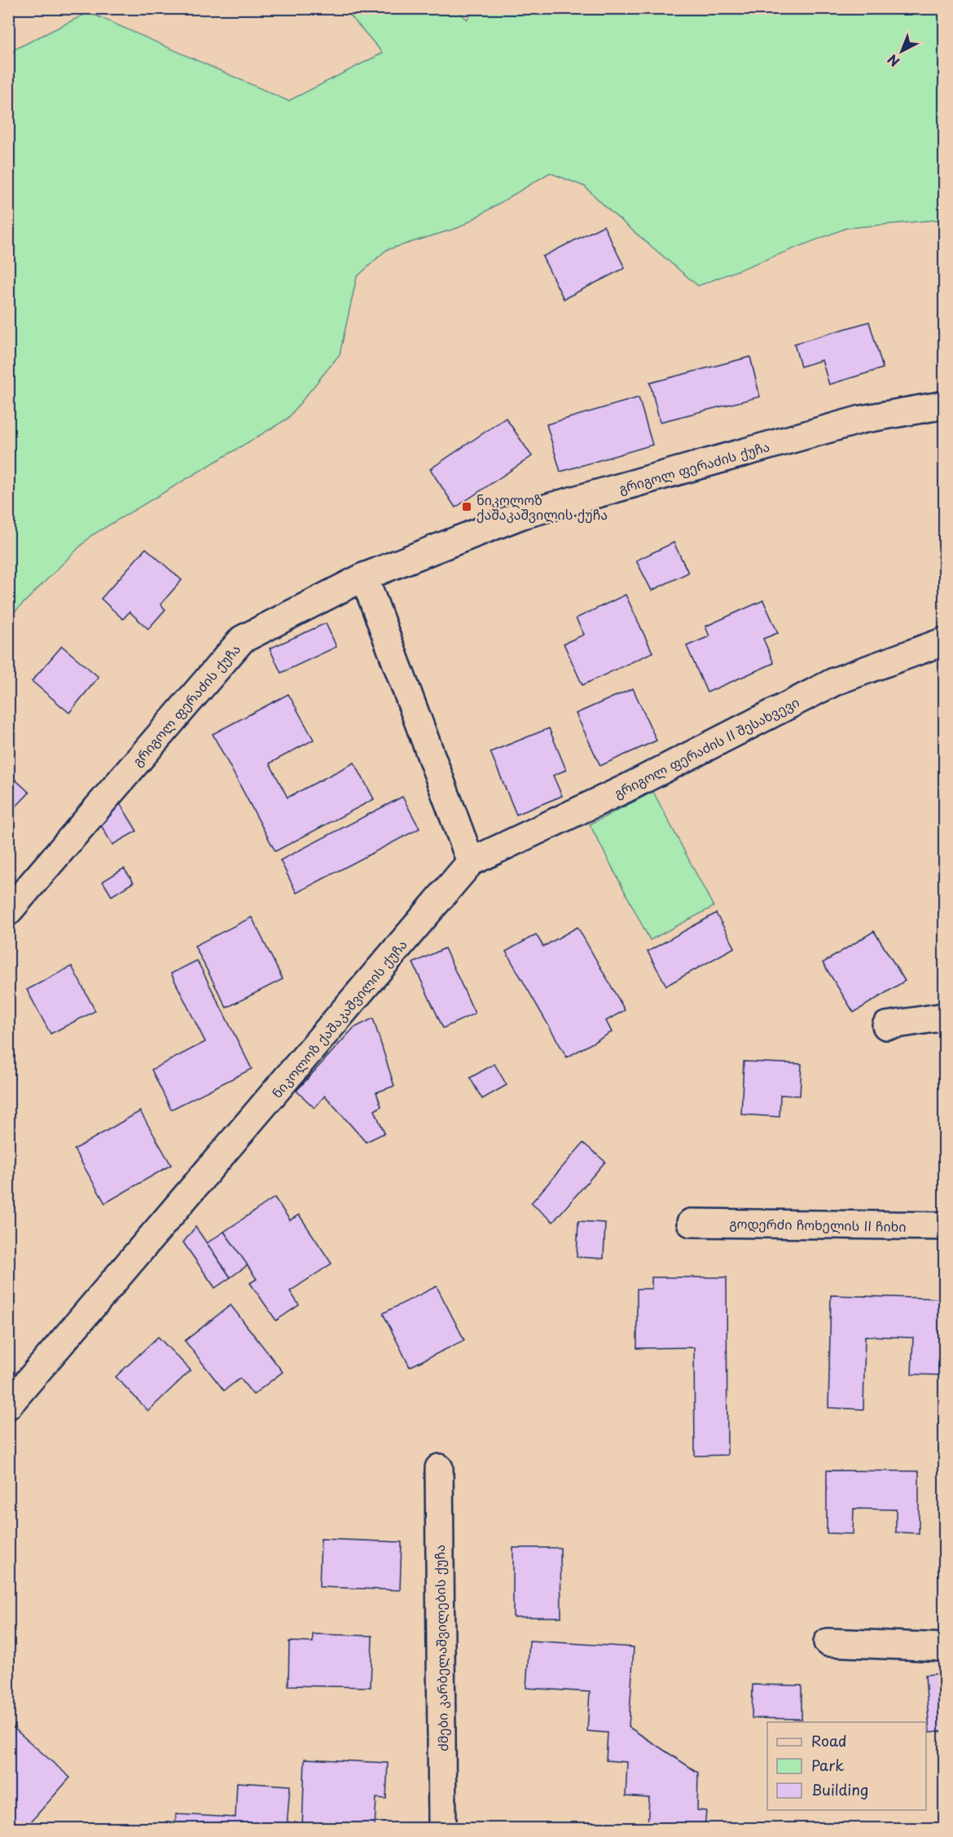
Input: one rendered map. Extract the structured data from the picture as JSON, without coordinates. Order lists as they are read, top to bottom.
{
  "streets": {
    "street": [
      "გრიგოლ ფერაძის ქუჩა",
      "გრიგოლ ფერაძის II შესახვევი",
      "ნიკოლოზ ქაშაკაშვილის ქუჩა",
      "გოდერძი ჩოხელის II ჩიხი",
      "ძმები კარბელაშვილების ქუჩა"
    ]
  },
  "crossings": [
    ["გრიგოლ ფერაძის II შესახვევი", "ნიკოლოზ ქაშაკაშვილის ქუჩა"]
  ],
  "places": {
    "transit": ["ნიკოლოზ ქაშაკაშვილის ქუჩა"]
  },
  "legend": ["Road", "Park", "Building"],
  "north": "bottom left"
}
